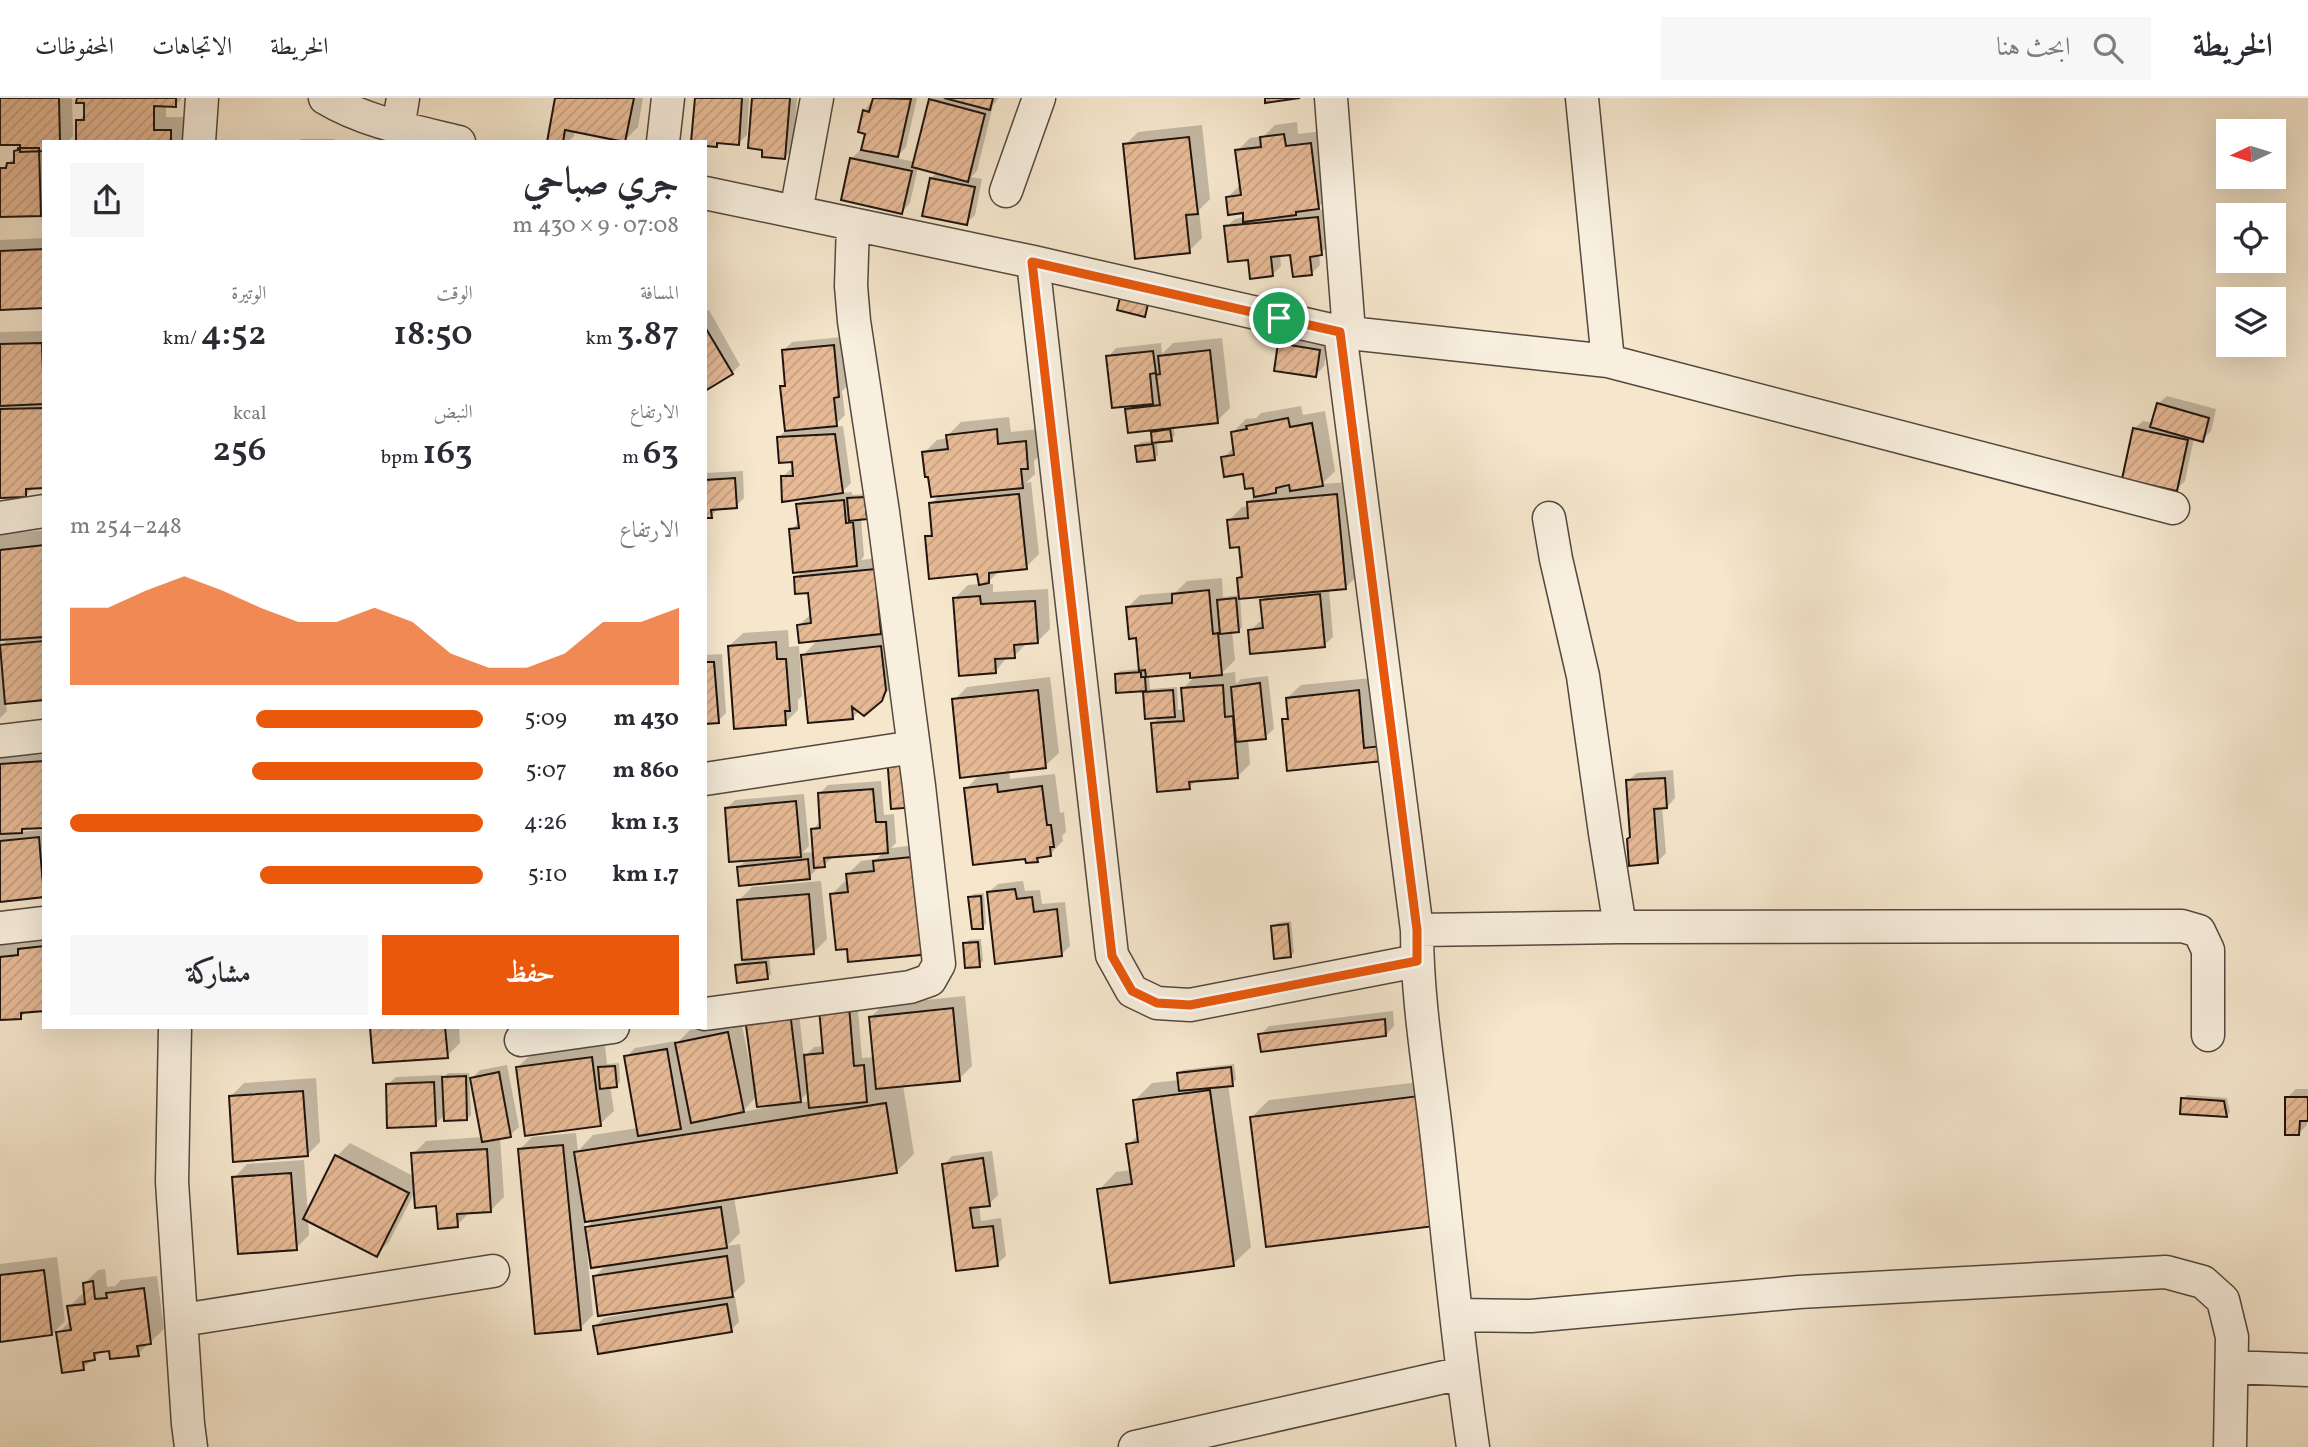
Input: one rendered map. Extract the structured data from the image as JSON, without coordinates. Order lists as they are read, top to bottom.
{
  "north": "left",
  "page": {
    "header": "الخريطة",
    "search": "ابحث هنا",
    "nav": ["الخريطة", "الاتجاهات", "المحفوظات"],
    "heading": ["جري صباحي", "07:08 · 9 × 430 m"],
    "stats": [
      ["المسافة", "3.87 km"],
      ["الوقت", "18:50"],
      ["الوتيرة", "4:52 /km"],
      ["الارتفاع", "63 m"],
      ["النبض", "163 bpm"],
      ["kcal", "256"]
    ],
    "chart": ["الارتفاع", "248–254 m"],
    "list": [
      {
        "name": "430 m",
        "note": "5:09"
      },
      {
        "name": "860 m",
        "note": "5:07"
      },
      {
        "name": "1.3 km",
        "note": "4:26"
      },
      {
        "name": "1.7 km",
        "note": "5:10"
      }
    ],
    "buttons": ["حفظ", "مشاركة"]
  }
}
